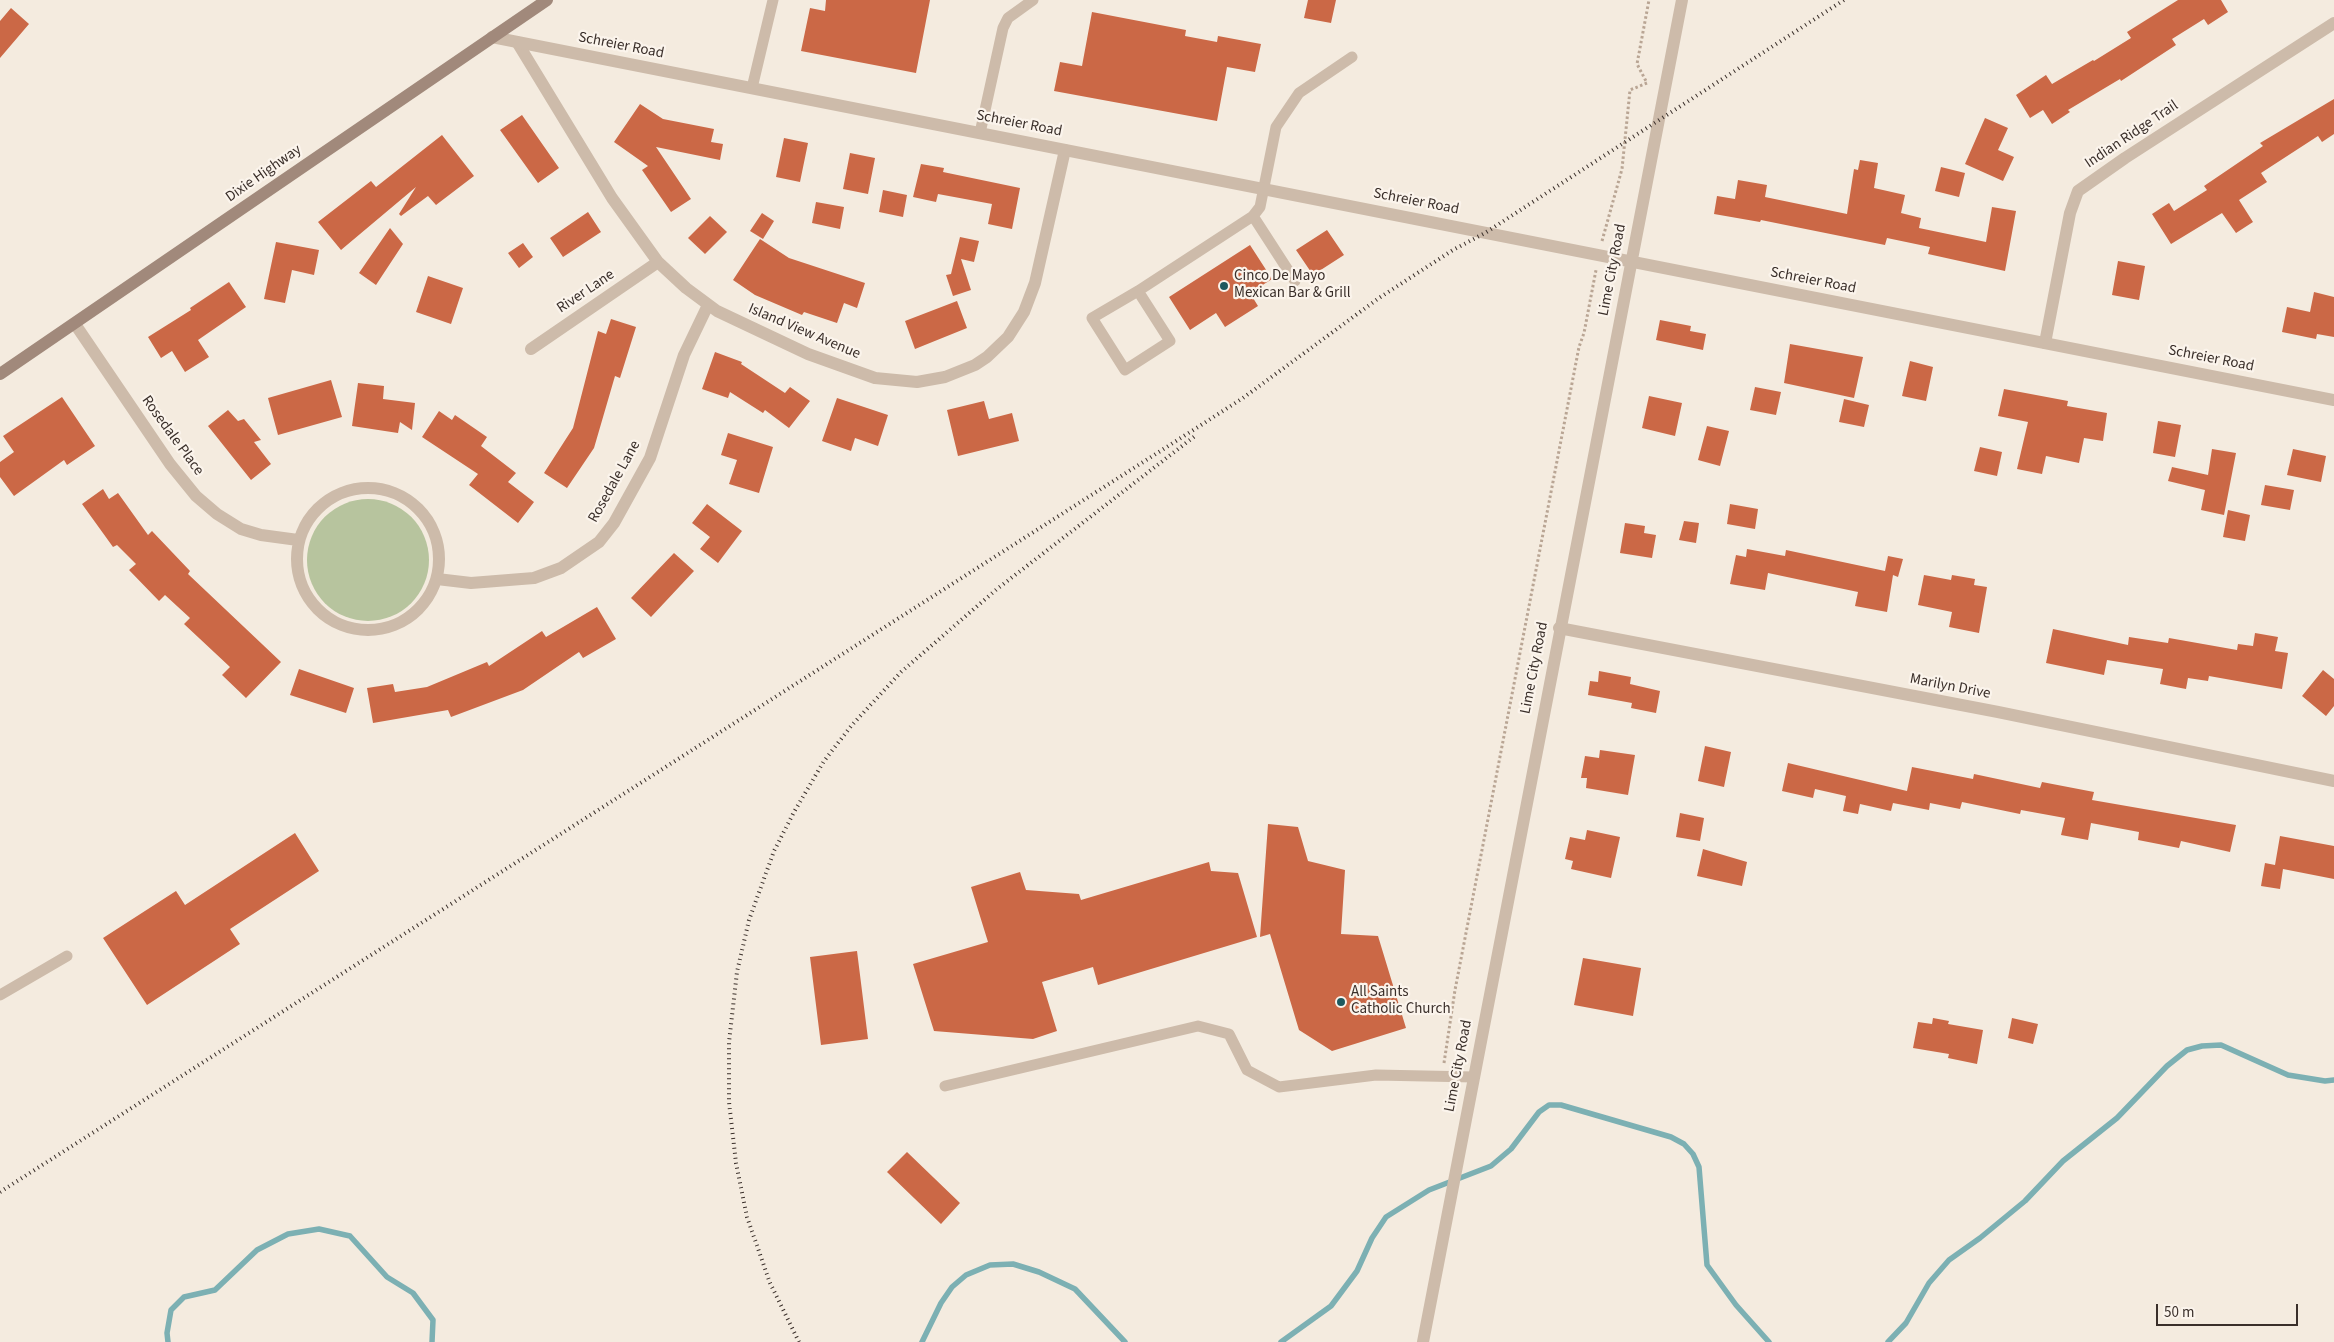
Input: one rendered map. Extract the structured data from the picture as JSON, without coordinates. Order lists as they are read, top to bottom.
{
  "streets": {
    "main road": ["Dixie Highway"],
    "street": [
      "Schreier Road",
      "Indian Ridge Trail",
      "Lime City Road",
      "River Lane",
      "Island View Avenue",
      "Rosedale Place",
      "Rosedale Lane",
      "Marilyn Drive"
    ]
  },
  "crossings": [
    ["Schreier Road", "Indian Ridge Trail"],
    ["Schreier Road", "Dixie Highway"],
    ["Schreier Road", "Lime City Road"],
    ["Schreier Road", "Island View Avenue"],
    ["Dixie Highway", "Rosedale Place"],
    ["Lime City Road", "Marilyn Drive"],
    ["River Lane", "Island View Avenue"],
    ["Island View Avenue", "Rosedale Lane"],
    ["Rosedale Place", "Rosedale Lane"]
  ],
  "places": ["Cinco De Mayo Mexican Bar & Grill", "All Saints Catholic Church"],
  "scale_bar": "50 m"
}
